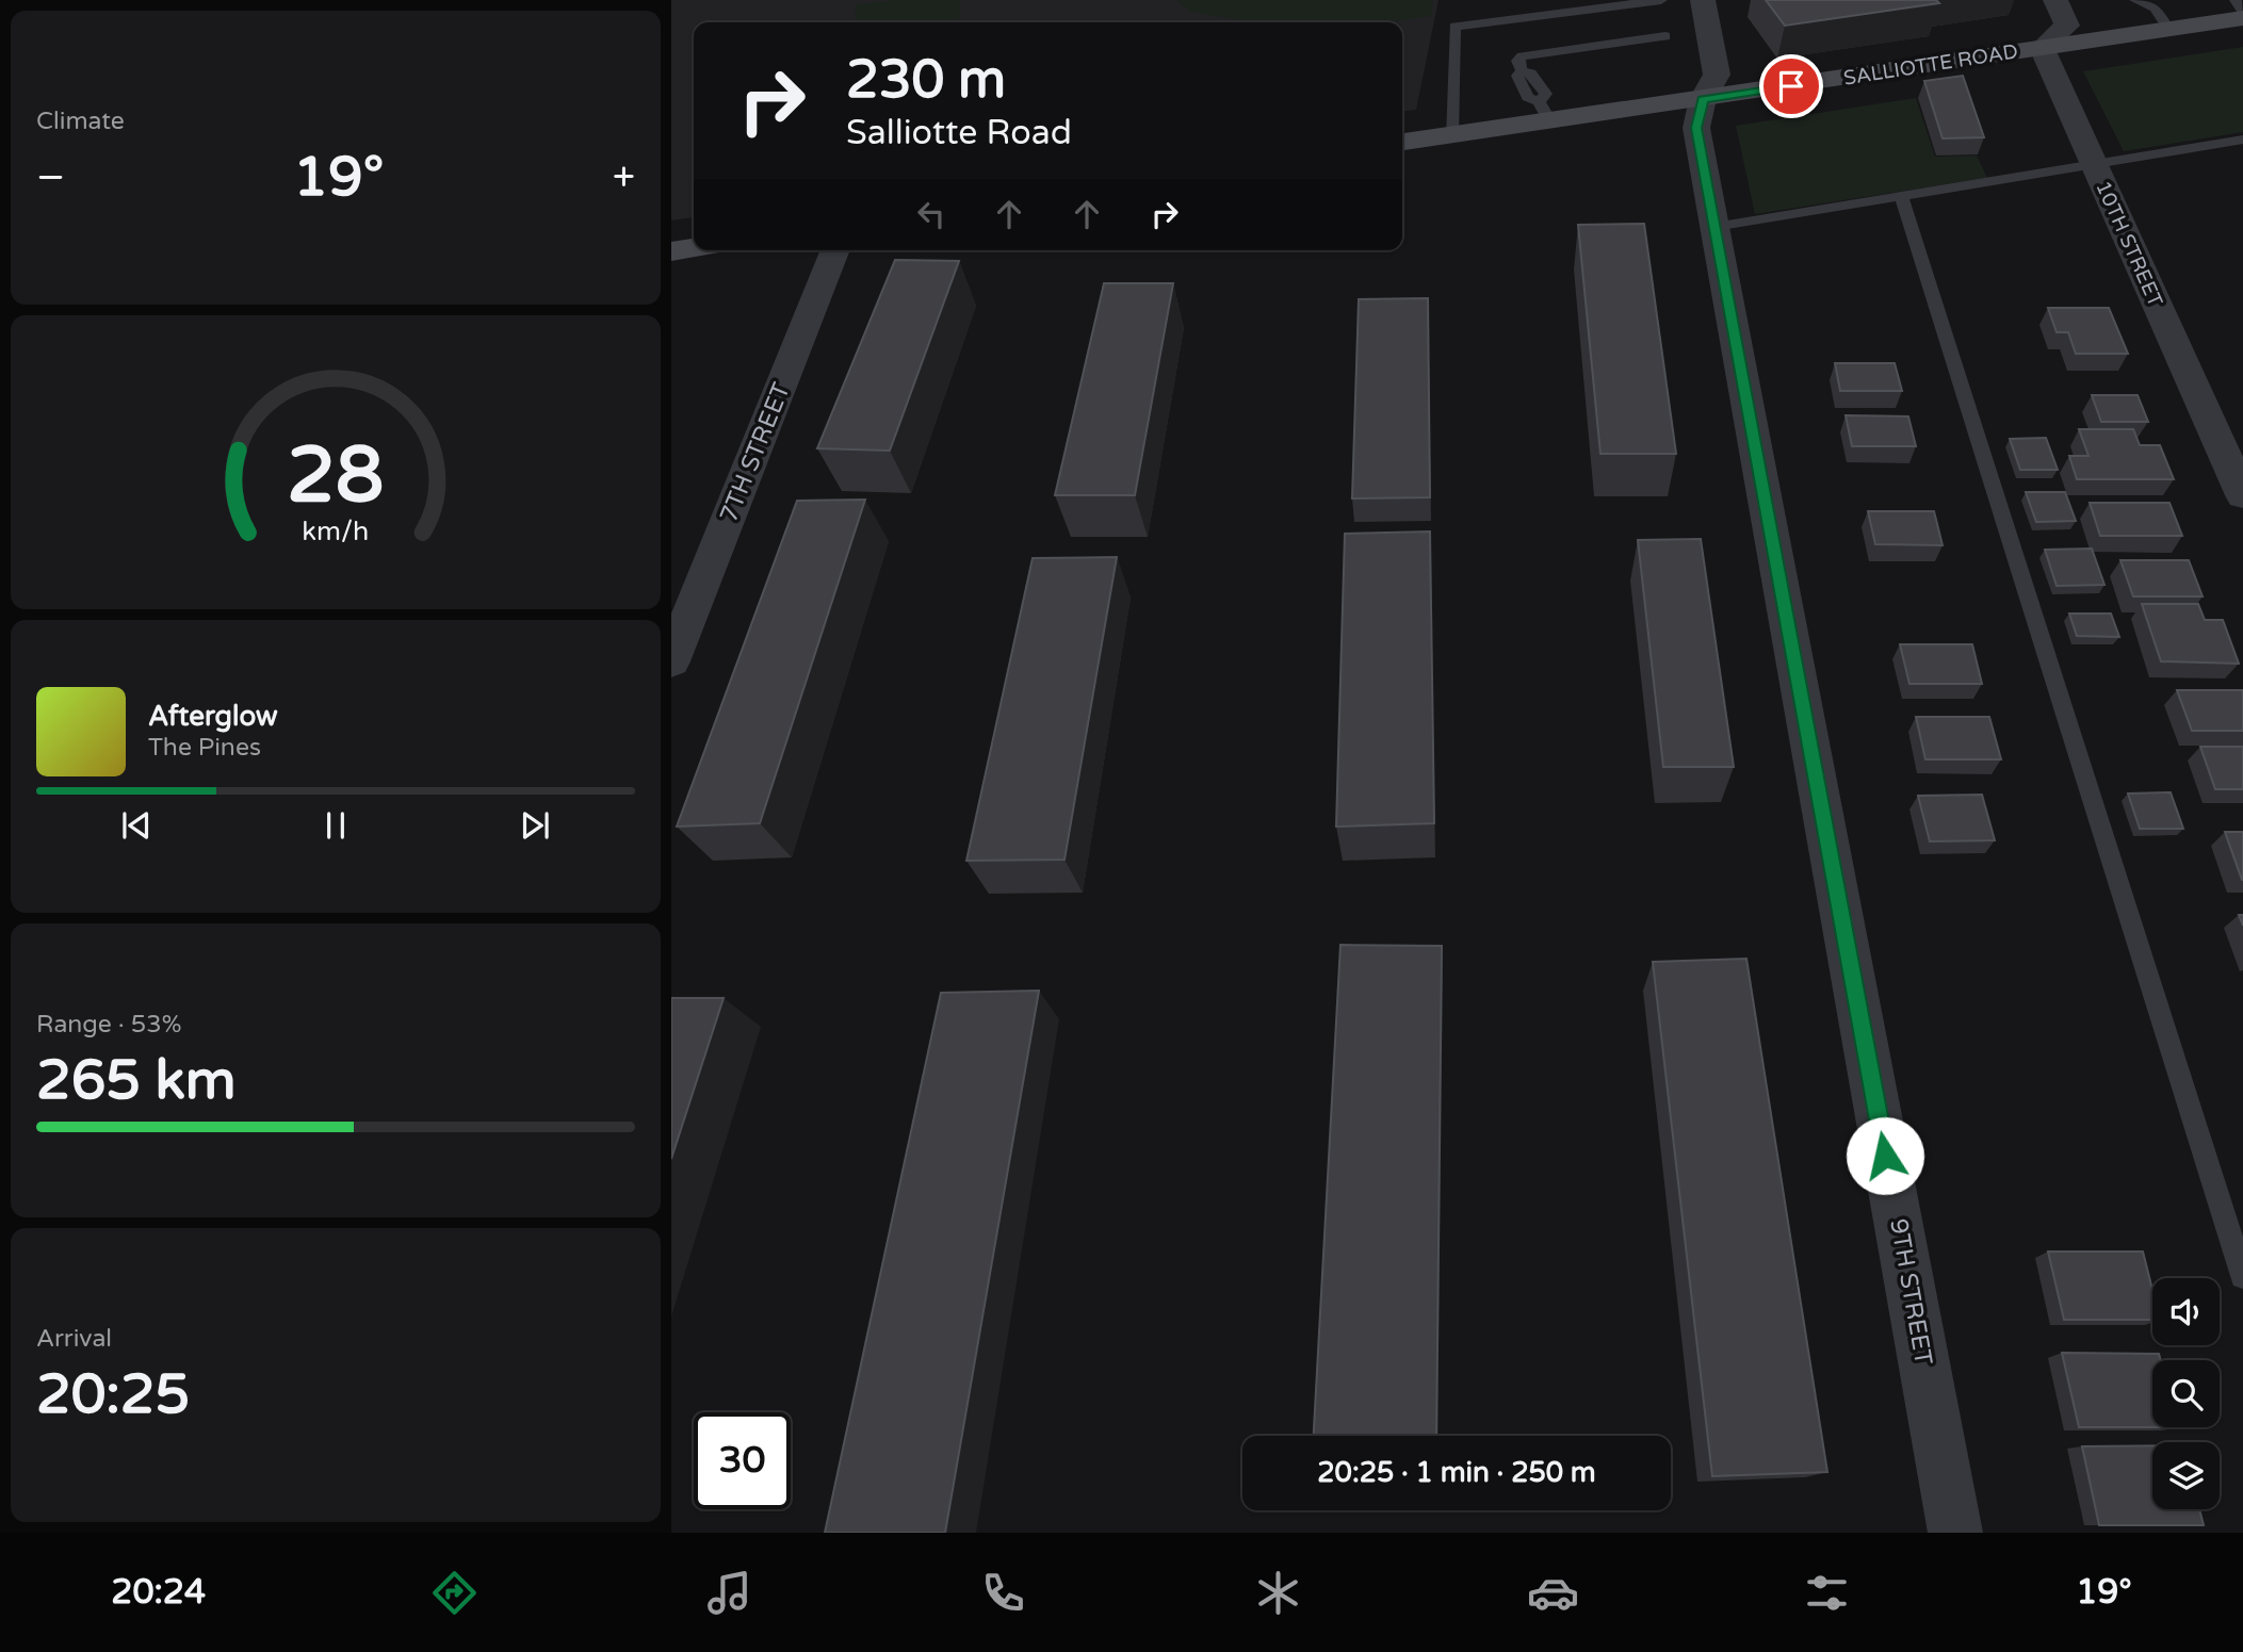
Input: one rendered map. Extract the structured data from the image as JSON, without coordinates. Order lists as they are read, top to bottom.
{
  "streets": {
    "street": [
      "SALLIOTTE ROAD",
      "10TH STREET",
      "7TH STREET",
      "9TH STREET"
    ]
  },
  "crossings": [
    ["SALLIOTTE ROAD", "10TH STREET"],
    ["SALLIOTTE ROAD", "9TH STREET"]
  ],
  "page": {
    "tile": [
      "Climate",
      ["Range · 53%", "265 km"],
      ["Arrival", "20:25"]
    ],
    "turn": ["230 m", "Salliotte Road"],
    "heat": ["−", "19°", "+"],
    "song": ["Afterglow", "The Pines"],
    "limit": "30",
    "trip": "20:25 · 1 min · 250 m",
    "tabs": ["20:24", "19°"],
    "gauge": ["28", "km/h"]
  }
}
